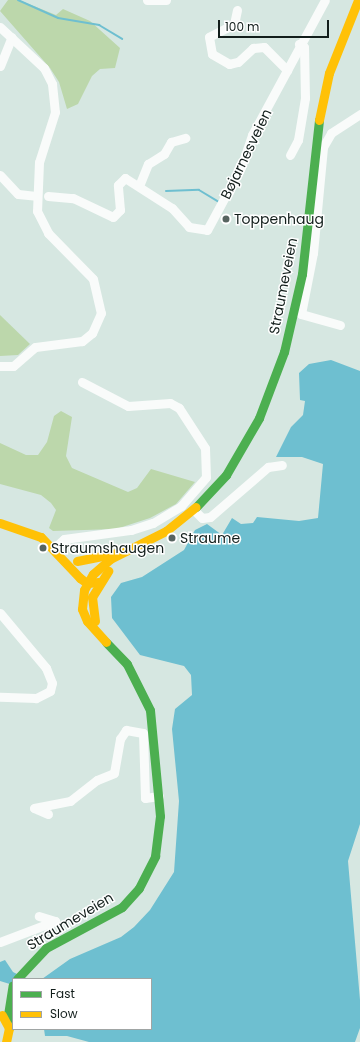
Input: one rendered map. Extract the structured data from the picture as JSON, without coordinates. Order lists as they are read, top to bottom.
{
  "streets": {
    "main road": ["Straumeveien"],
    "street": ["Bøjarnesveien"]
  },
  "places": ["Toppenhaug", "Straume", "Straumshaugen"],
  "legend": ["Fast", "Slow"],
  "scale_bar": "100 m"
}
